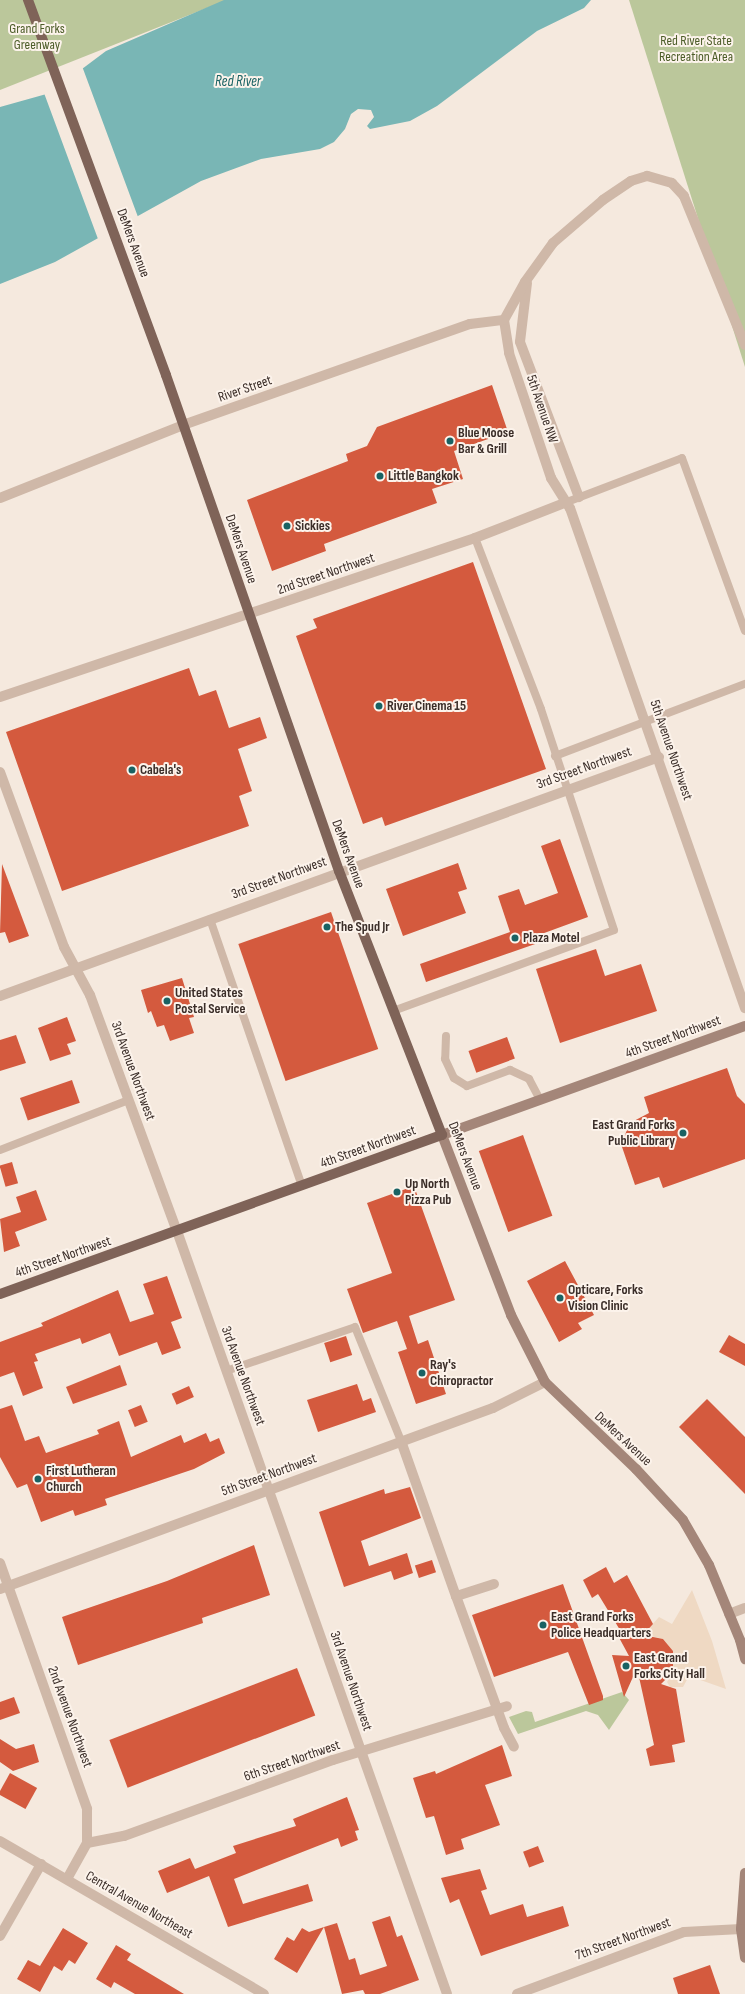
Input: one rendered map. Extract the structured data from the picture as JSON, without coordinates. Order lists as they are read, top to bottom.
{
  "streets": {
    "main road": ["DeMers Avenue", "4th Street Northwest"],
    "street": [
      "River Street",
      "5th Avenue NW",
      "2nd Street Northwest",
      "5th Avenue Northwest",
      "3rd Street Northwest",
      "3rd Avenue Northwest",
      "5th Street Northwest",
      "2nd Avenue Northwest",
      "6th Street Northwest",
      "Central Avenue Northeast",
      "7th Street Northwest"
    ]
  },
  "crossings": [
    ["DeMers Avenue", "River Street"],
    ["DeMers Avenue", "2nd Street Northwest"],
    ["DeMers Avenue", "3rd Street Northwest"],
    ["DeMers Avenue", "4th Street Northwest"],
    ["DeMers Avenue", "5th Street Northwest"],
    ["River Street", "5th Avenue NW"],
    ["5th Avenue NW", "2nd Street Northwest"],
    ["5th Avenue NW", "5th Avenue Northwest"],
    ["2nd Street Northwest", "5th Avenue Northwest"],
    ["5th Avenue Northwest", "3rd Street Northwest"],
    ["3rd Street Northwest", "3rd Avenue Northwest"],
    ["4th Street Northwest", "3rd Avenue Northwest"],
    ["3rd Avenue Northwest", "5th Street Northwest"],
    ["3rd Avenue Northwest", "6th Street Northwest"],
    ["5th Street Northwest", "2nd Avenue Northwest"],
    ["2nd Avenue Northwest", "6th Street Northwest"],
    ["2nd Avenue Northwest", "Central Avenue Northeast"]
  ],
  "water": ["Red River"],
  "parks": ["Grand Forks Greenway", "Red River State Recreation Area"],
  "places": [
    "Blue Moose Bar & Grill",
    "Little Bangkok",
    "Sickies",
    "River Cinema 15",
    "Cabela's",
    "The Spud Jr",
    "Plaza Motel",
    "United States Postal Service",
    "East Grand Forks Public Library",
    "Up North Pizza Pub",
    "Opticare, Forks Vision Clinic",
    "Ray's Chiropractor",
    "First Lutheran Church",
    "East Grand Forks Police Headquarters",
    "East Grand Forks City Hall"
  ]
}
